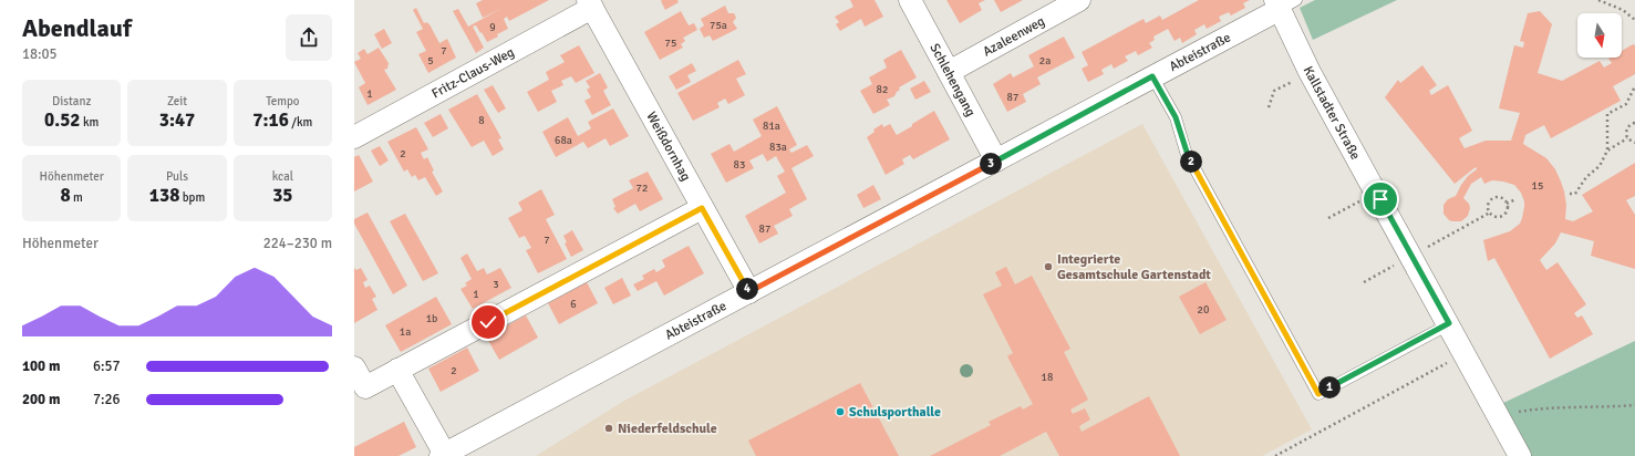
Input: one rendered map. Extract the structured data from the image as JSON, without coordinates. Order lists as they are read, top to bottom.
{
  "streets": {
    "street": [
      "Azaleenweg",
      "Abteistraße",
      "Fritz-Claus-Weg",
      "Schlehengang",
      "Kallstadter Straße",
      "Weißdornhag"
    ]
  },
  "crossings": [
    ["Azaleenweg", "Schlehengang"],
    ["Abteistraße", "Schlehengang"],
    ["Abteistraße", "Kallstadter Straße"],
    ["Abteistraße", "Weißdornhag"],
    ["Fritz-Claus-Weg", "Weißdornhag"]
  ],
  "places": ["Integrierte Gesamtschule Gartenstadt", "Schulsporthalle", "Niederfeldschule"],
  "house_numbers": [
    "75a",
    "9",
    "75",
    "7",
    "5",
    "2a",
    "82",
    "1",
    "87",
    "8",
    "81a",
    "68a",
    "83a",
    "2",
    "83",
    "15",
    "72",
    "87",
    "7",
    "3",
    "1",
    "6",
    "20",
    "1b",
    "1a",
    "2",
    "18"
  ],
  "north": "bottom",
  "page": {
    "heading": ["Abendlauf", "18:05"],
    "stats": [
      ["Distanz", "0.52 km"],
      ["Zeit", "3:47"],
      ["Tempo", "7:16 /km"],
      ["Höhenmeter", "8 m"],
      ["Puls", "138 bpm"],
      ["kcal", "35"]
    ],
    "pins": [
      "2",
      "3",
      "4",
      "1"
    ],
    "chart": ["Höhenmeter", "224–230 m"],
    "list": [
      {
        "name": "100 m",
        "note": "6:57"
      },
      {
        "name": "200 m",
        "note": "7:26"
      }
    ]
  }
}
